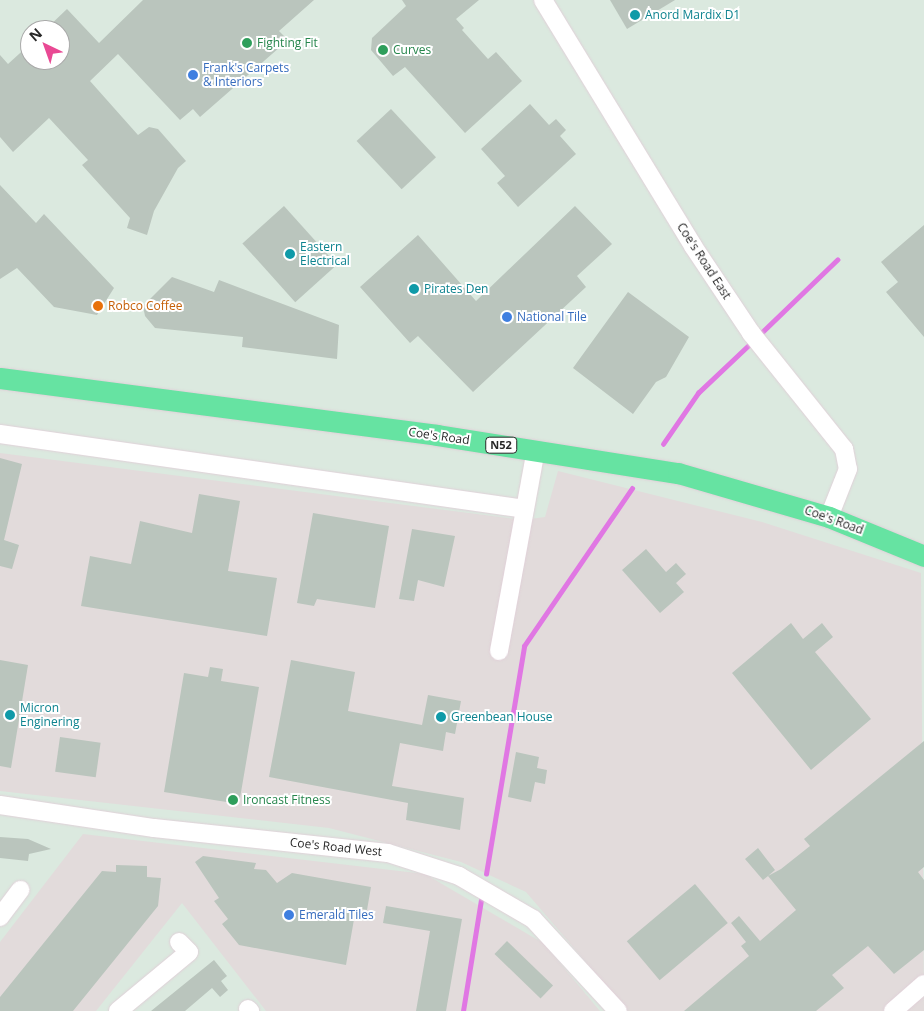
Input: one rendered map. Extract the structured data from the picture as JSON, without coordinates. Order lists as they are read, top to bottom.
{
  "streets": {
    "main road": ["Coe's Road", "N52"],
    "street": ["Coe's Road East", "Coe's Road West"]
  },
  "crossings": [
    ["Coe's Road East", "Coe's Road"]
  ],
  "places": [
    "Anord Mardix D1",
    "Fighting Fit",
    "Curves",
    "Frank's Carpets & Interiors",
    "Eastern Electrical",
    "Pirates Den",
    "Robco Coffee",
    "National Tile",
    "Micron Enginering",
    "Greenbean House",
    "Ironcast Fitness",
    "Emerald Tiles"
  ],
  "north": "top left"
}
